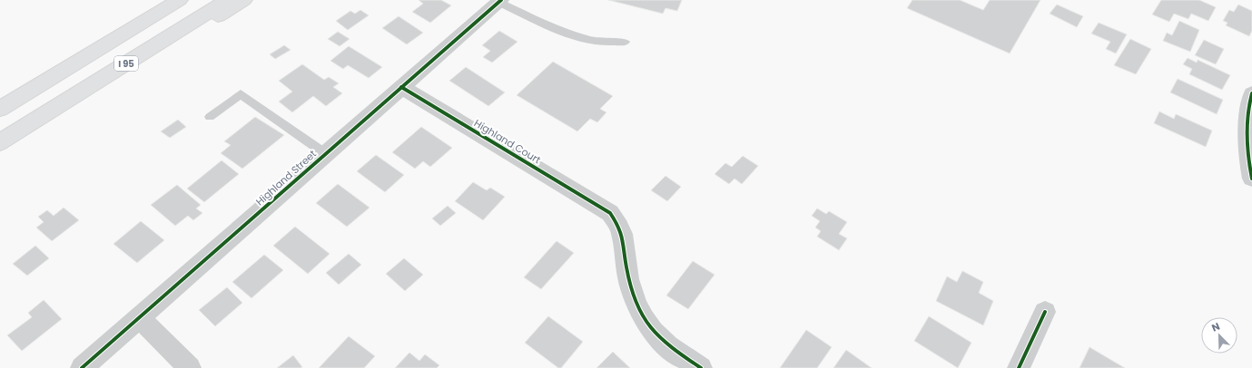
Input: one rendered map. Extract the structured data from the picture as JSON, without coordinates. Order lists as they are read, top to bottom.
{
  "streets": {
    "highway": ["I 95"],
    "street": ["Highland Court", "Highland Street"]
  },
  "crossings": [
    ["Highland Court", "Highland Street"]
  ],
  "north": "top left"
}
